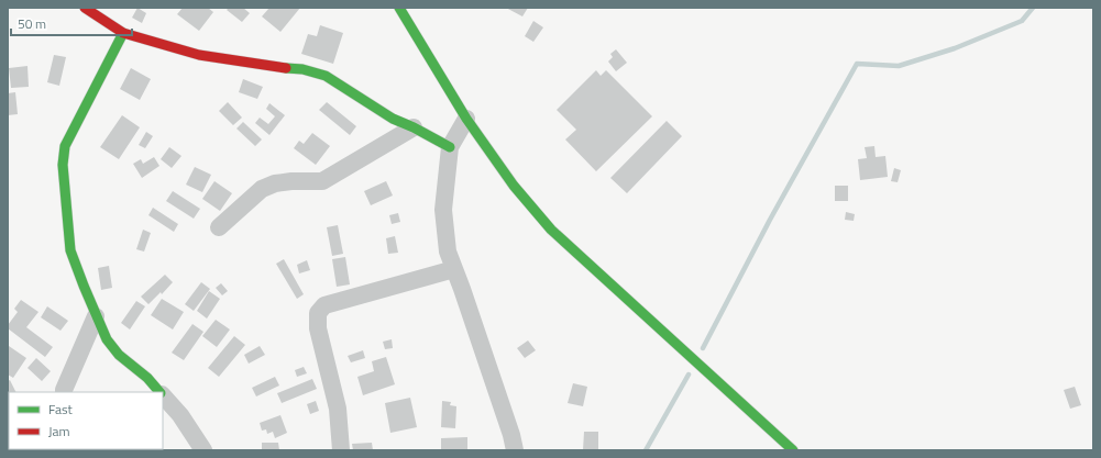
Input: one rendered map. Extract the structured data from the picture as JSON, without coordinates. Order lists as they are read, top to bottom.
{
  "legend": ["Fast", "Jam"],
  "scale_bar": "50 m"
}
